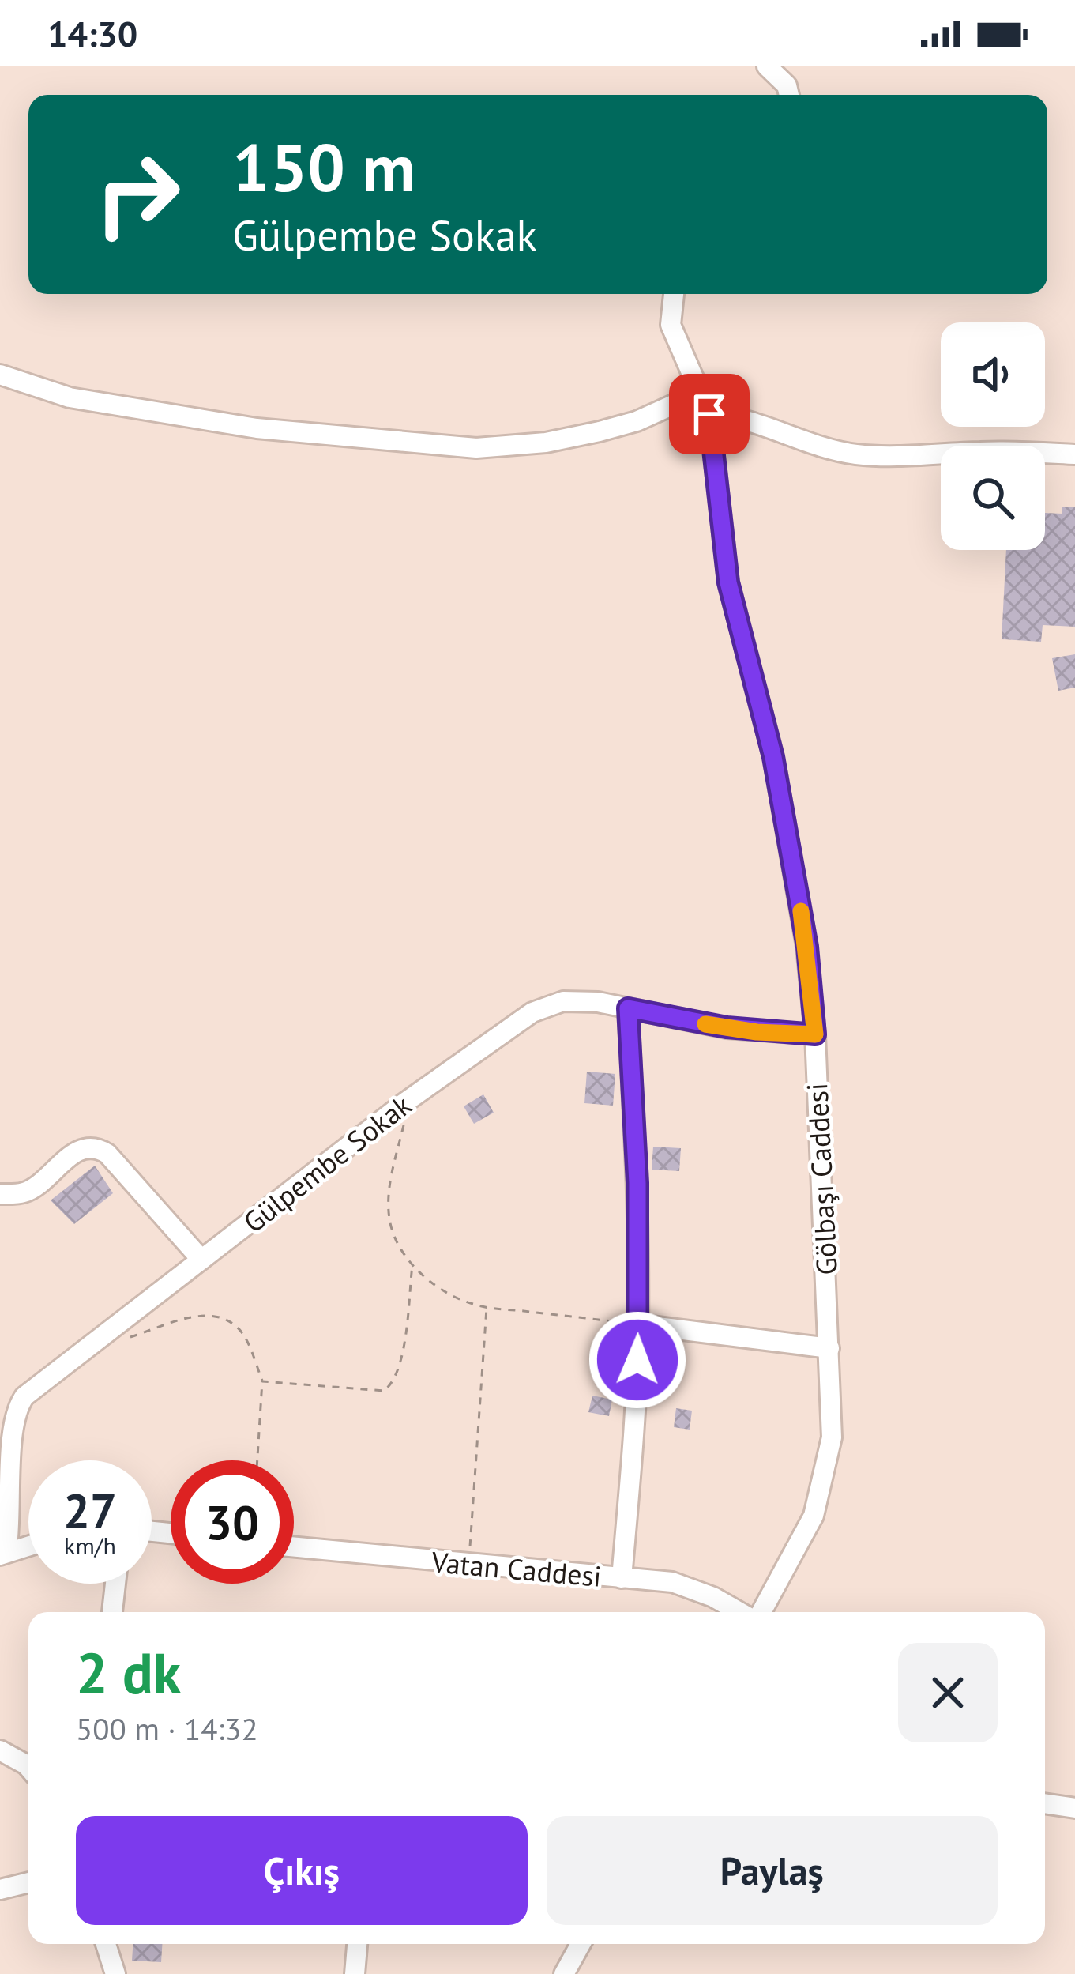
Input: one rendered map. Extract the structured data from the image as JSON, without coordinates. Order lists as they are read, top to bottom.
{
  "streets": {
    "street": ["Gülpembe Sokak", "Gölbaşı Caddesi", "Vatan Caddesi"]
  },
  "crossings": [
    ["Gülpembe Sokak", "Gölbaşı Caddesi"]
  ],
  "page": {
    "status": "14:30",
    "turn": ["150 m", "Gülpembe Sokak"],
    "speed": "27 km/h",
    "limit": "30",
    "heading": ["2 dk", "500 m · 14:32"],
    "buttons": ["Çıkış", "Paylaş"]
  }
}
